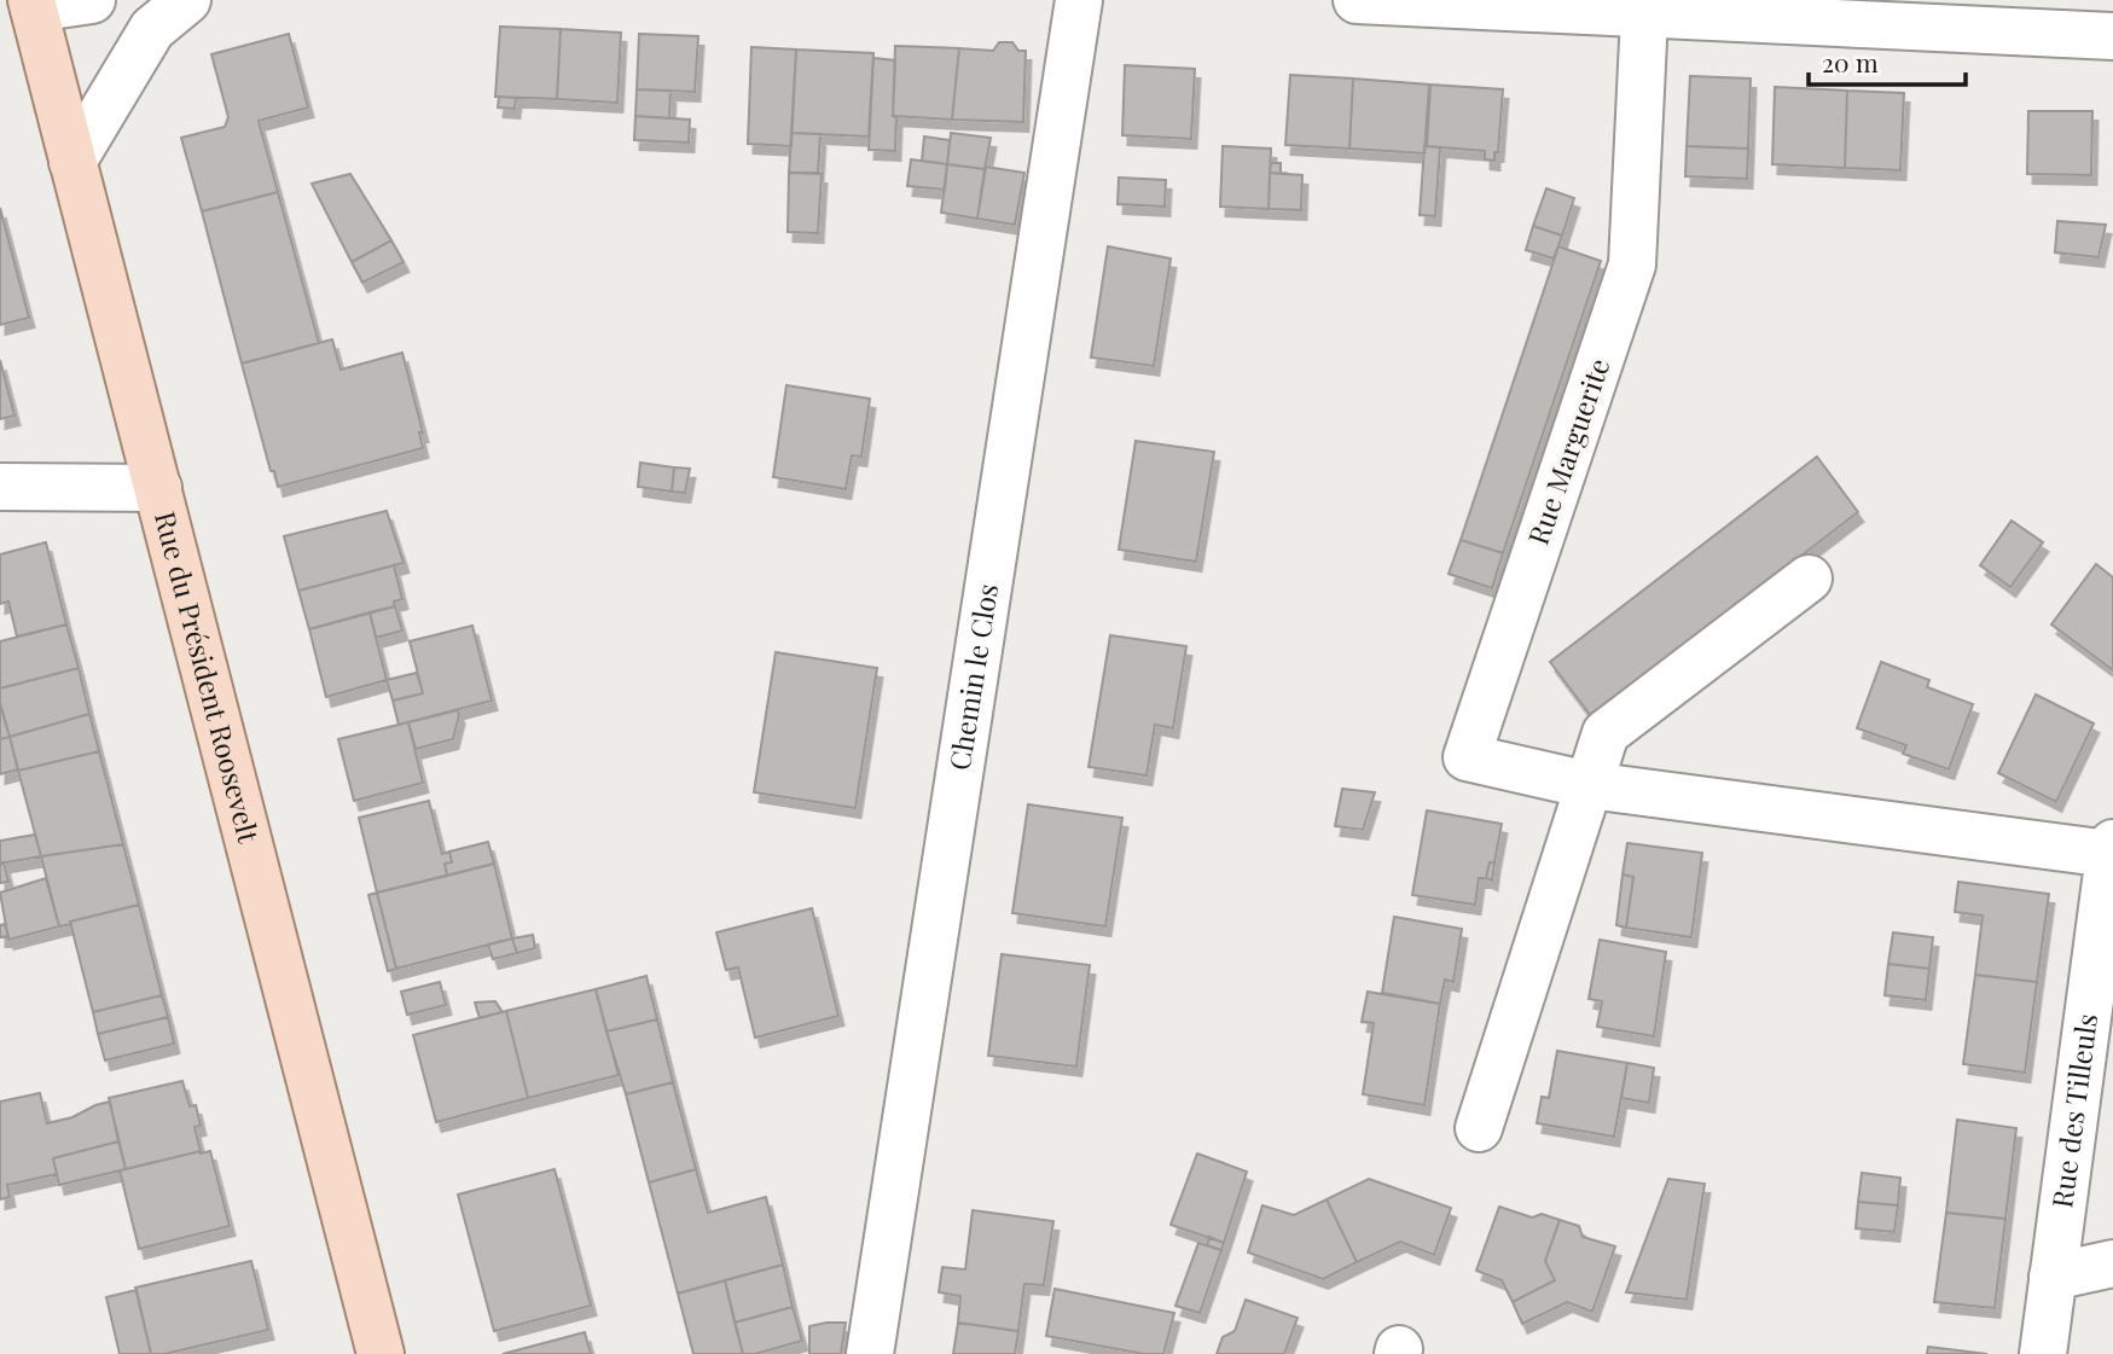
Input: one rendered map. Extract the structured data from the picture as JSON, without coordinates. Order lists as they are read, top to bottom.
{
  "streets": {
    "main road": ["Rue du Président Roosevelt"],
    "street": ["Rue Marguerite", "Chemin le Clos", "Rue des Tilleuls"]
  },
  "crossings": [
    ["Rue Marguerite", "Rue des Tilleuls"]
  ],
  "scale_bar": "20 m"
}
